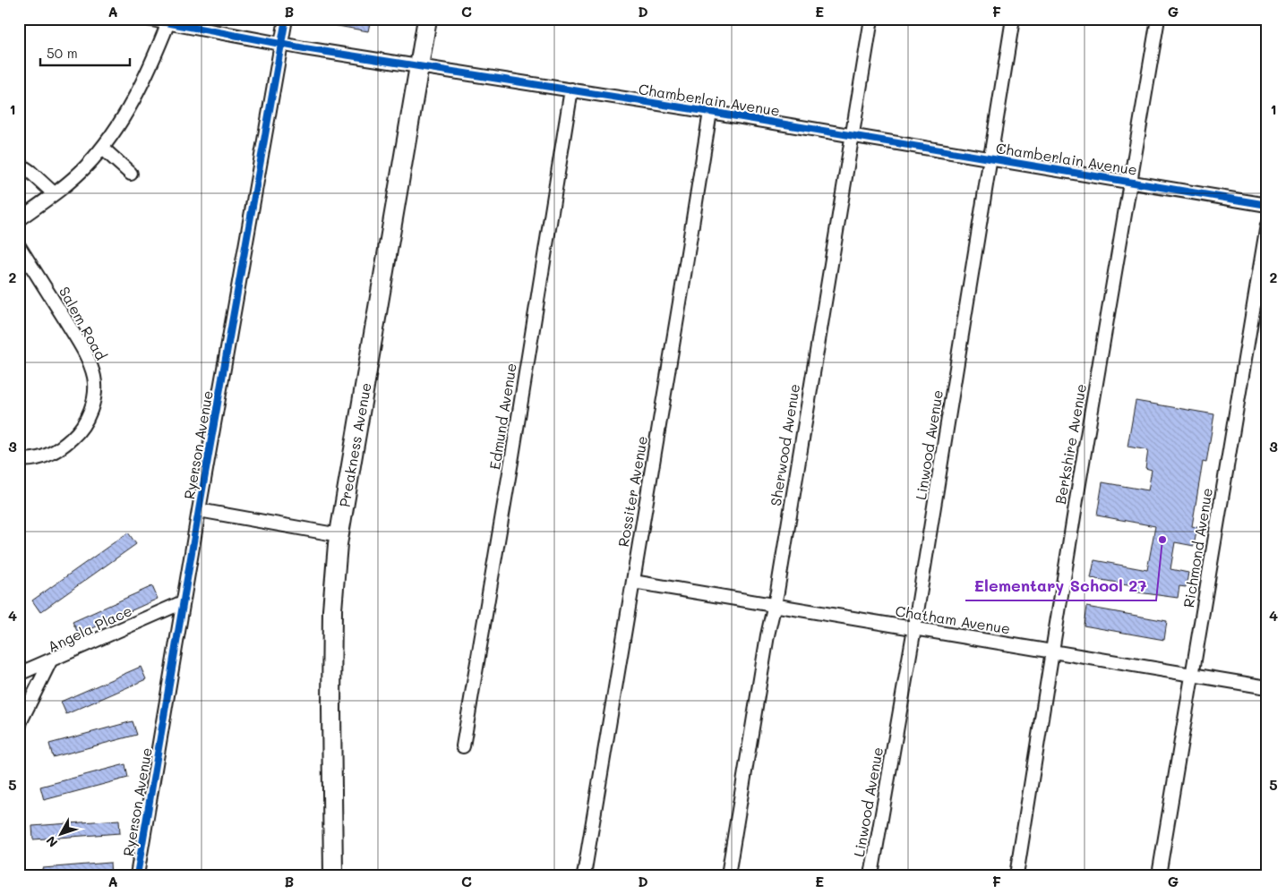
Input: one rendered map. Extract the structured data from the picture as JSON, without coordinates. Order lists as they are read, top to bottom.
{
  "streets": {
    "main road": ["Preakness Avenue"],
    "street": [
      "Chamberlain Avenue",
      "Salem Road",
      "Edmund Avenue",
      "Berkshire Avenue",
      "Ryerson Avenue",
      "Sherwood Avenue",
      "Linwood Avenue",
      "Rossiter Avenue",
      "Richmond Avenue",
      "Chatham Avenue",
      "Angela Place"
    ]
  },
  "crossings": [
    ["Chamberlain Avenue", "Edmund Avenue"],
    ["Chamberlain Avenue", "Berkshire Avenue"],
    ["Chamberlain Avenue", "Ryerson Avenue"],
    ["Chamberlain Avenue", "Preakness Avenue"],
    ["Chamberlain Avenue", "Sherwood Avenue"],
    ["Chamberlain Avenue", "Linwood Avenue"],
    ["Chamberlain Avenue", "Rossiter Avenue"],
    ["Berkshire Avenue", "Chatham Avenue"],
    ["Ryerson Avenue", "Angela Place"],
    ["Sherwood Avenue", "Chatham Avenue"],
    ["Linwood Avenue", "Chatham Avenue"],
    ["Rossiter Avenue", "Chatham Avenue"],
    ["Richmond Avenue", "Chatham Avenue"]
  ],
  "places": ["Elementary School 27"],
  "scale_bar": "50 m",
  "north": "bottom left",
  "grid": {
    "columns": [
      "A",
      "B",
      "C",
      "D",
      "E",
      "F",
      "G"
    ],
    "rows": [
      "1",
      "2",
      "3",
      "4",
      "5"
    ]
  }
}
